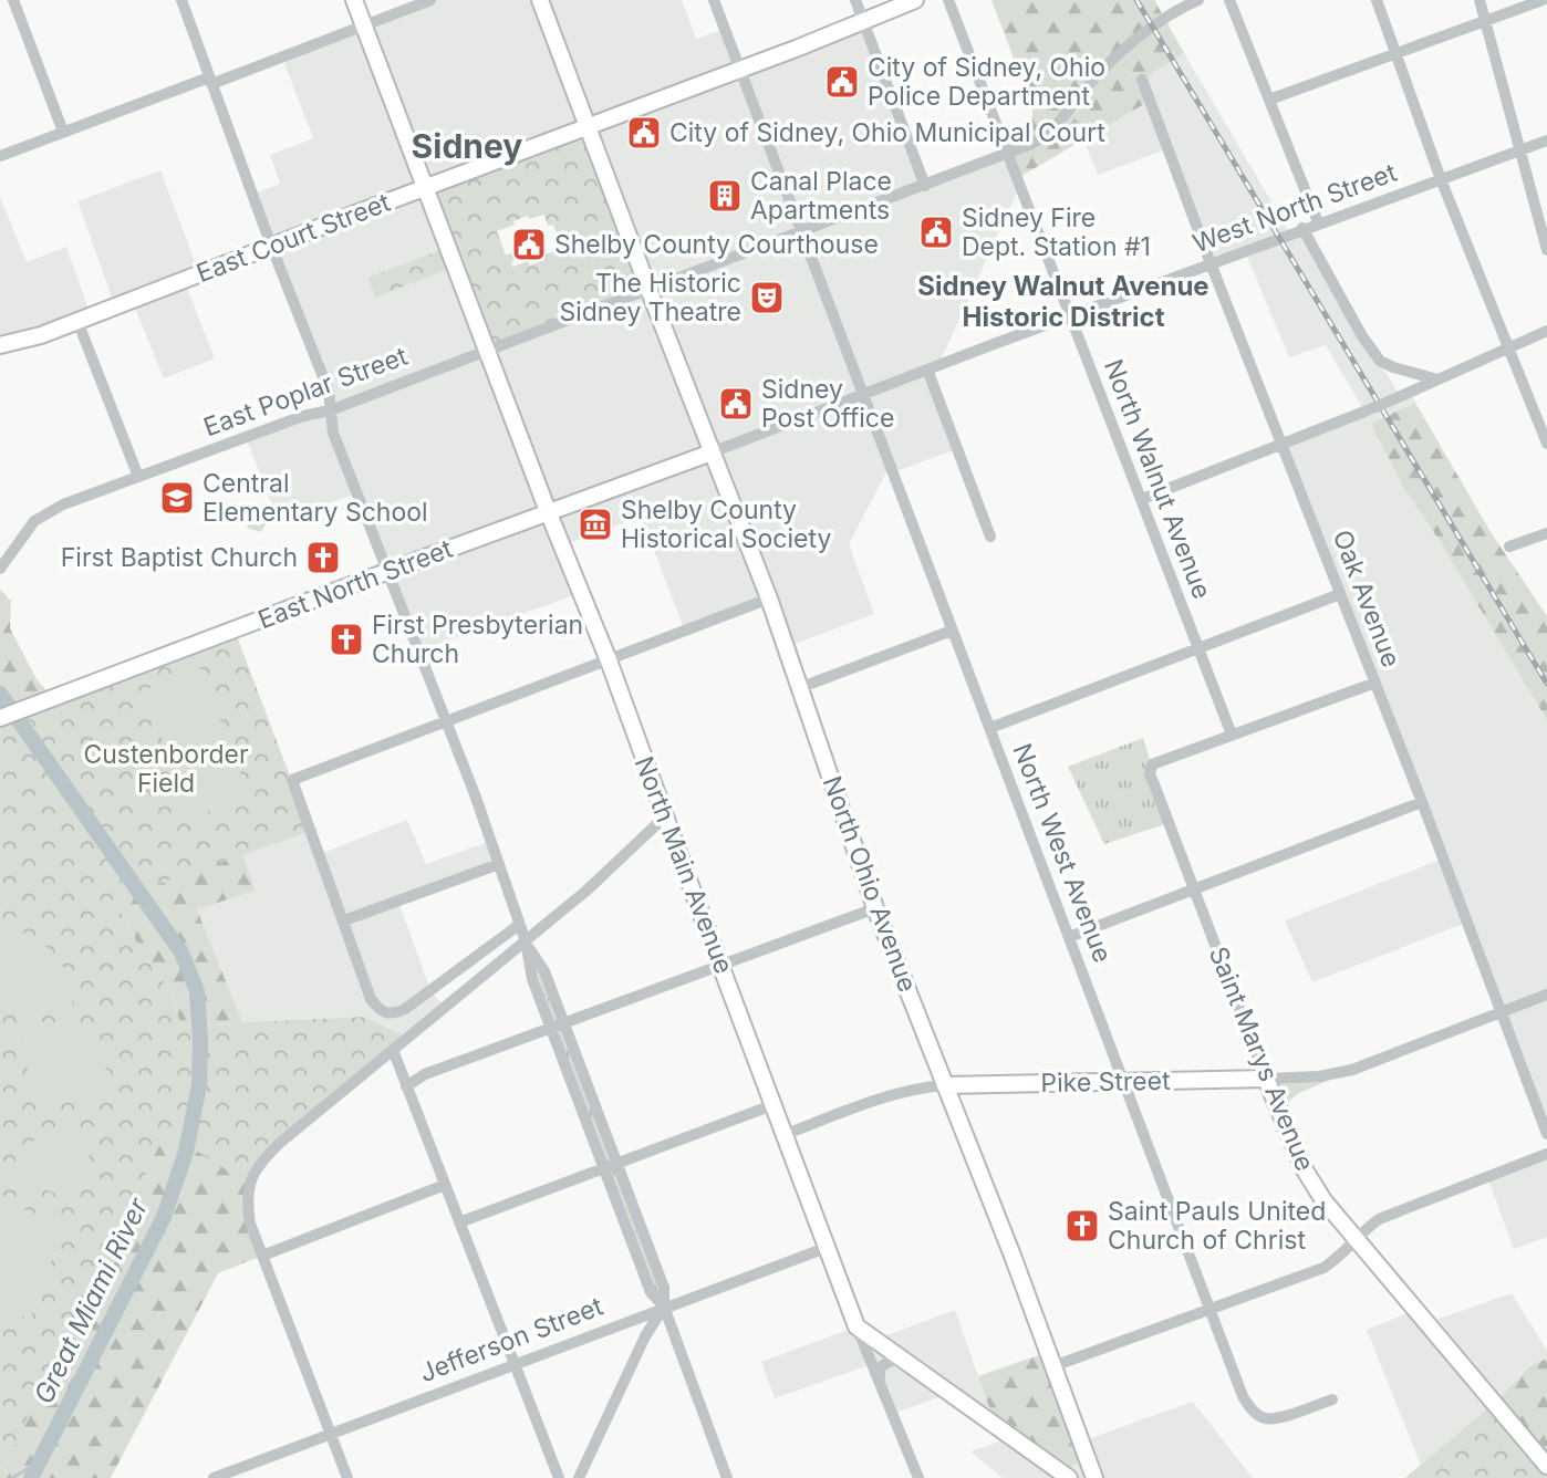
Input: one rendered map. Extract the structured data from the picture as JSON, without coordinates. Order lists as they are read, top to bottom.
{
  "streets": {
    "main road": [
      "East Court Street",
      "East North Street",
      "North Main Avenue",
      "North Ohio Avenue",
      "Saint Marys Avenue",
      "Pike Street"
    ],
    "street": [
      "West North Street",
      "East Poplar Street",
      "North Walnut Avenue",
      "Oak Avenue",
      "North West Avenue",
      "Jefferson Street"
    ]
  },
  "crossings": [
    ["West North Street", "North Walnut Avenue"],
    ["West North Street", "East North Street"],
    ["West North Street", "Oak Avenue"],
    ["West North Street", "North West Avenue"],
    ["West North Street", "North Ohio Avenue"],
    ["East Court Street", "North West Avenue"],
    ["East Court Street", "North Main Avenue"],
    ["East Court Street", "North Ohio Avenue"],
    ["East Poplar Street", "North Walnut Avenue"],
    ["East Poplar Street", "North West Avenue"],
    ["East Poplar Street", "North Main Avenue"],
    ["East Poplar Street", "North Ohio Avenue"],
    ["North Walnut Avenue", "Saint Marys Avenue"],
    ["East North Street", "North Main Avenue"],
    ["East North Street", "North Ohio Avenue"],
    ["North West Avenue", "Pike Street"],
    ["North Main Avenue", "Jefferson Street"],
    ["North Ohio Avenue", "Pike Street"],
    ["Saint Marys Avenue", "Pike Street"]
  ],
  "districts": ["Sidney", "Sidney Walnut Avenue Historic District"],
  "water": ["Great Miami River"],
  "parks": ["Custenborder Field"],
  "places": {
    "public building": [
      "City of Sidney, Ohio Police Department",
      "City of Sidney, Ohio Municipal Court",
      "Sidney Fire Dept. Station #1",
      "Shelby County Courthouse",
      "Sidney Post Office"
    ],
    "building": ["Canal Place Apartments"],
    "theatre": ["The Historic Sidney Theatre"],
    "school or university": ["Central Elementary School"],
    "museum": ["Shelby County Historical Society"],
    "church": ["First Baptist Church", "First Presbyterian Church", "Saint Pauls United Church of Christ"]
  }
}
